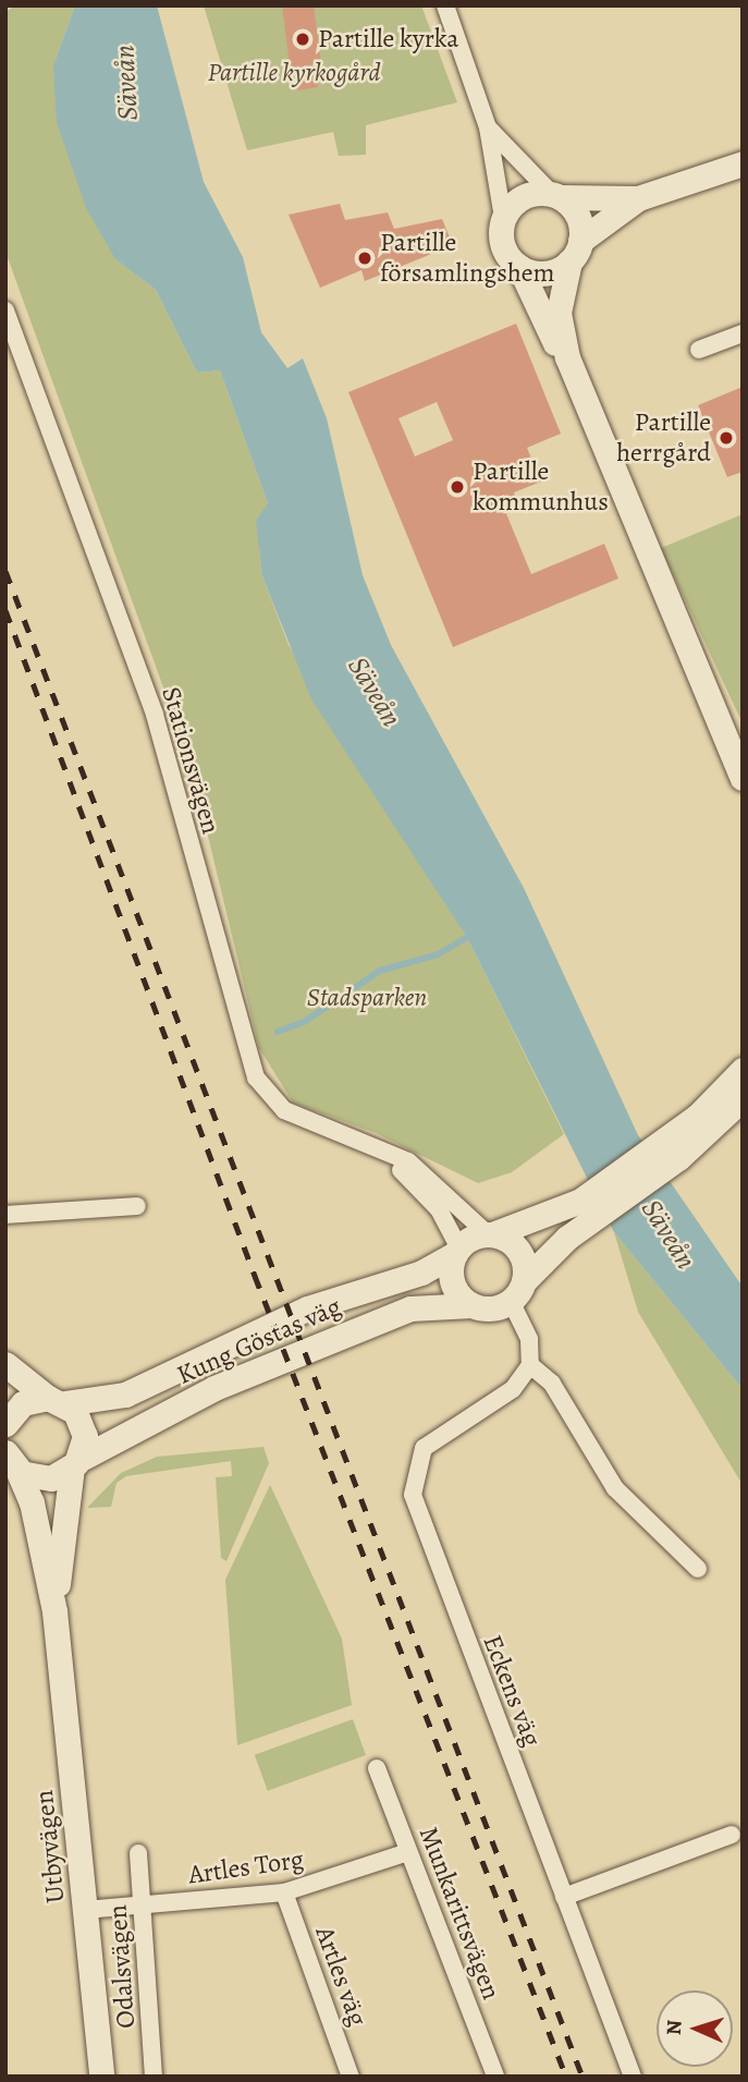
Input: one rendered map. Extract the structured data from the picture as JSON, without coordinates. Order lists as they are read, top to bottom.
{
  "streets": {
    "main road": ["Kung Göstas väg", "Utbyvägen"],
    "street": [
      "Stationsvägen",
      "Eckens väg",
      "Artles Torg",
      "Munkarittsvägen",
      "Odalsvägen",
      "Artles väg"
    ]
  },
  "crossings": [
    ["Stationsvägen", "Kung Göstas väg"],
    ["Kung Göstas väg", "Utbyvägen"],
    ["Utbyvägen", "Artles Torg"],
    ["Artles Torg", "Munkarittsvägen"],
    ["Artles Torg", "Odalsvägen"],
    ["Artles Torg", "Artles väg"]
  ],
  "water": ["Säveån"],
  "parks": ["Partille kyrkogård", "Stadsparken"],
  "places": [
    "Partille kyrka",
    "Partille församlingshem",
    "Partille herrgård",
    "Partille kommunhus"
  ],
  "north": "left"
}
